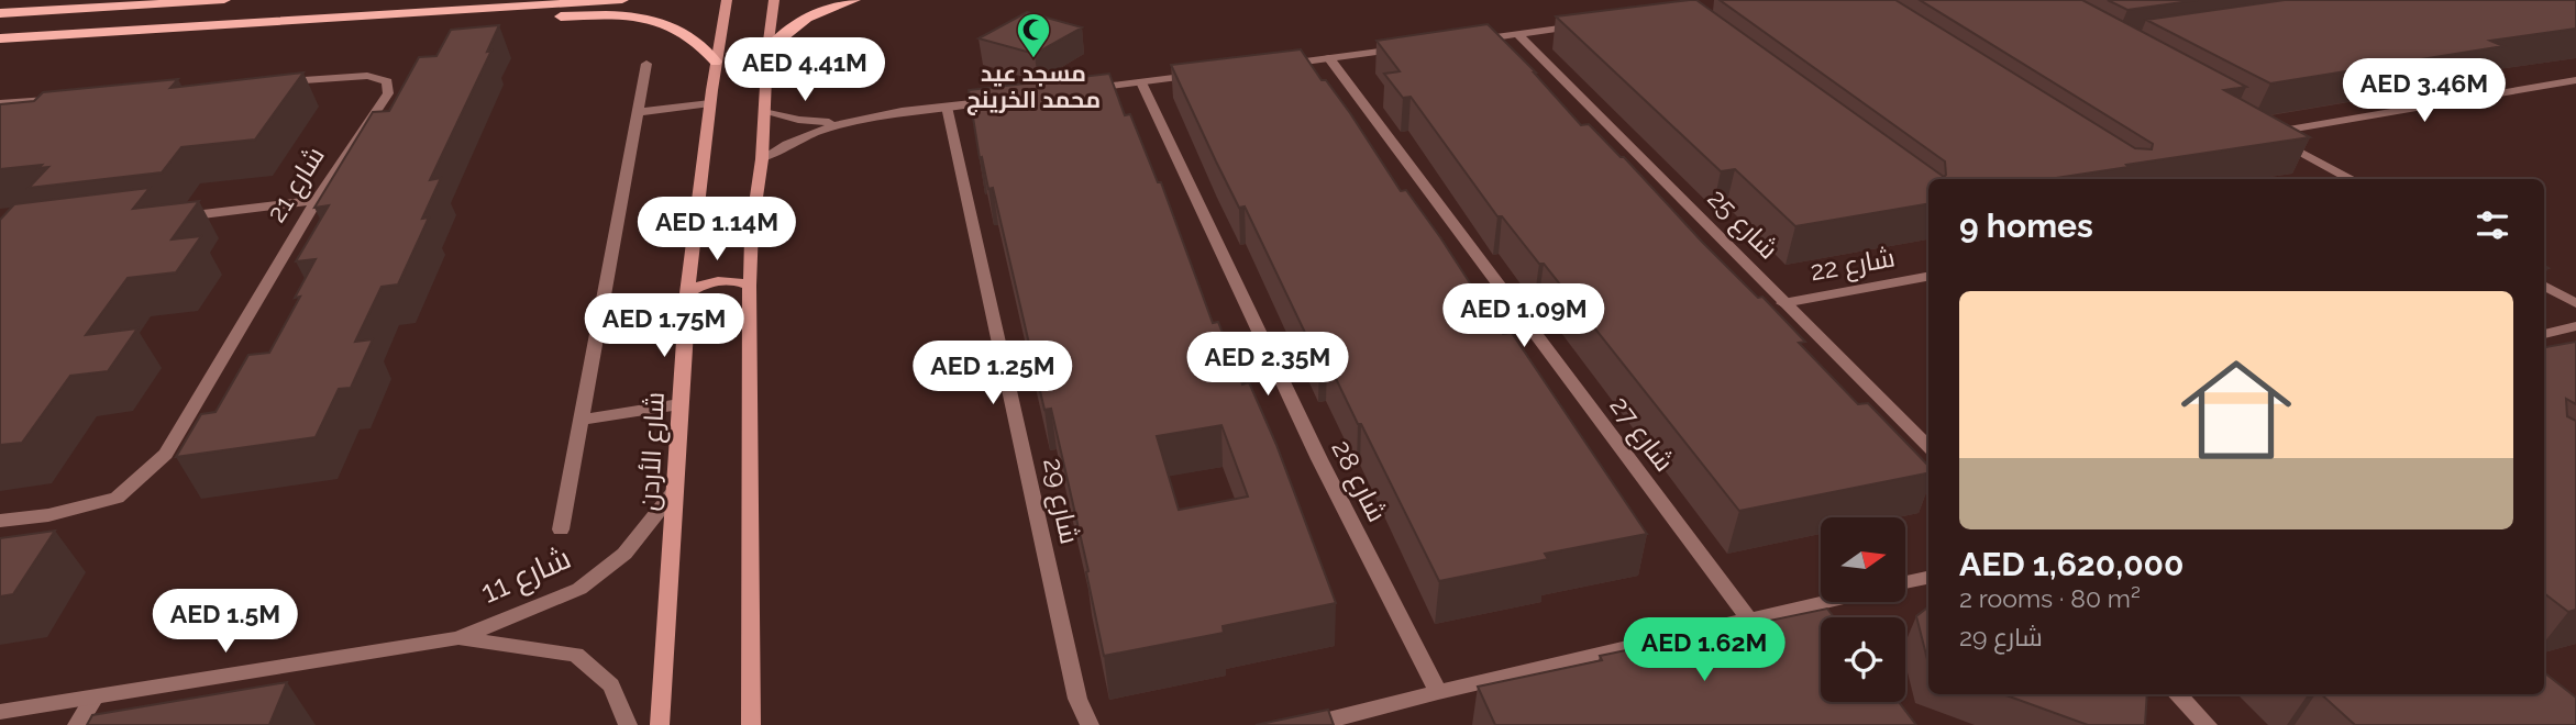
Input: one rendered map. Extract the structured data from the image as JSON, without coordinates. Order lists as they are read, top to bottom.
{
  "streets": {
    "main road": ["شارع الأردن"],
    "street": [
      "شارع 21",
      "شارع 25",
      "شارع 22",
      "شارع 27",
      "شارع 28",
      "شارع 29",
      "شارع 11"
    ]
  },
  "crossings": [
    ["شارع 25", "شارع 22"],
    ["شارع الأردن", "شارع 11"]
  ],
  "places": {
    "mosque": ["مسجد عيد محمد الخرينج"]
  },
  "north": "right",
  "page": {
    "price": [
      "AED 4.41M",
      "AED 3.46M",
      "AED 1.14M",
      "AED 1.09M",
      "AED 1.75M",
      "AED 2.35M",
      "AED 1.25M",
      "AED 1.5M",
      "AED 1.62M"
    ],
    "heading": "9 homes",
    "list": [
      {
        "name": "AED 1,620,000",
        "note": "2 rooms · 80 m² · شارع 29"
      }
    ]
  }
}
